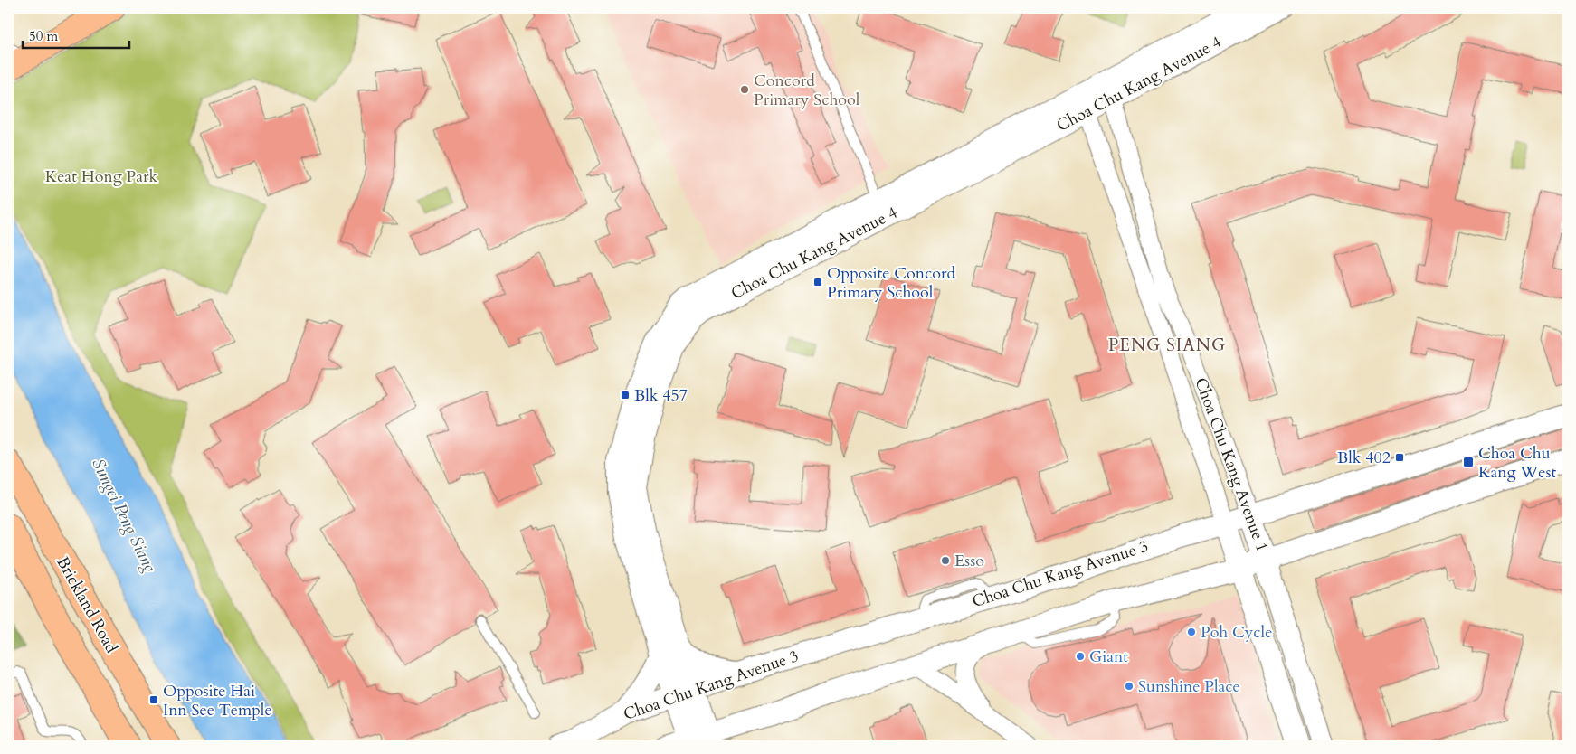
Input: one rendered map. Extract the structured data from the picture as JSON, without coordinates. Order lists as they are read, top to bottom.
{
  "streets": {
    "main road": ["Brickland Road"],
    "street": ["Choa Chu Kang Avenue 4", "Choa Chu Kang Avenue 1", "Choa Chu Kang Avenue 3"]
  },
  "crossings": [
    ["Choa Chu Kang Avenue 4", "Choa Chu Kang Avenue 1"],
    ["Choa Chu Kang Avenue 4", "Choa Chu Kang Avenue 3"],
    ["Choa Chu Kang Avenue 1", "Choa Chu Kang Avenue 3"]
  ],
  "districts": ["PENG SIANG"],
  "water": ["Sungei Peng Siang"],
  "parks": ["Keat Hong Park"],
  "places": {
    "other": [
      "Concord Primary School",
      "Esso",
      "Poh Cycle",
      "Giant",
      "Sunshine Place"
    ],
    "transit": [
      "Opposite Concord Primary School",
      "Blk 457",
      "Blk 402",
      "Choa Chu Kang West",
      "Opposite Hai Inn See Temple"
    ]
  },
  "scale_bar": "50 m"
}
